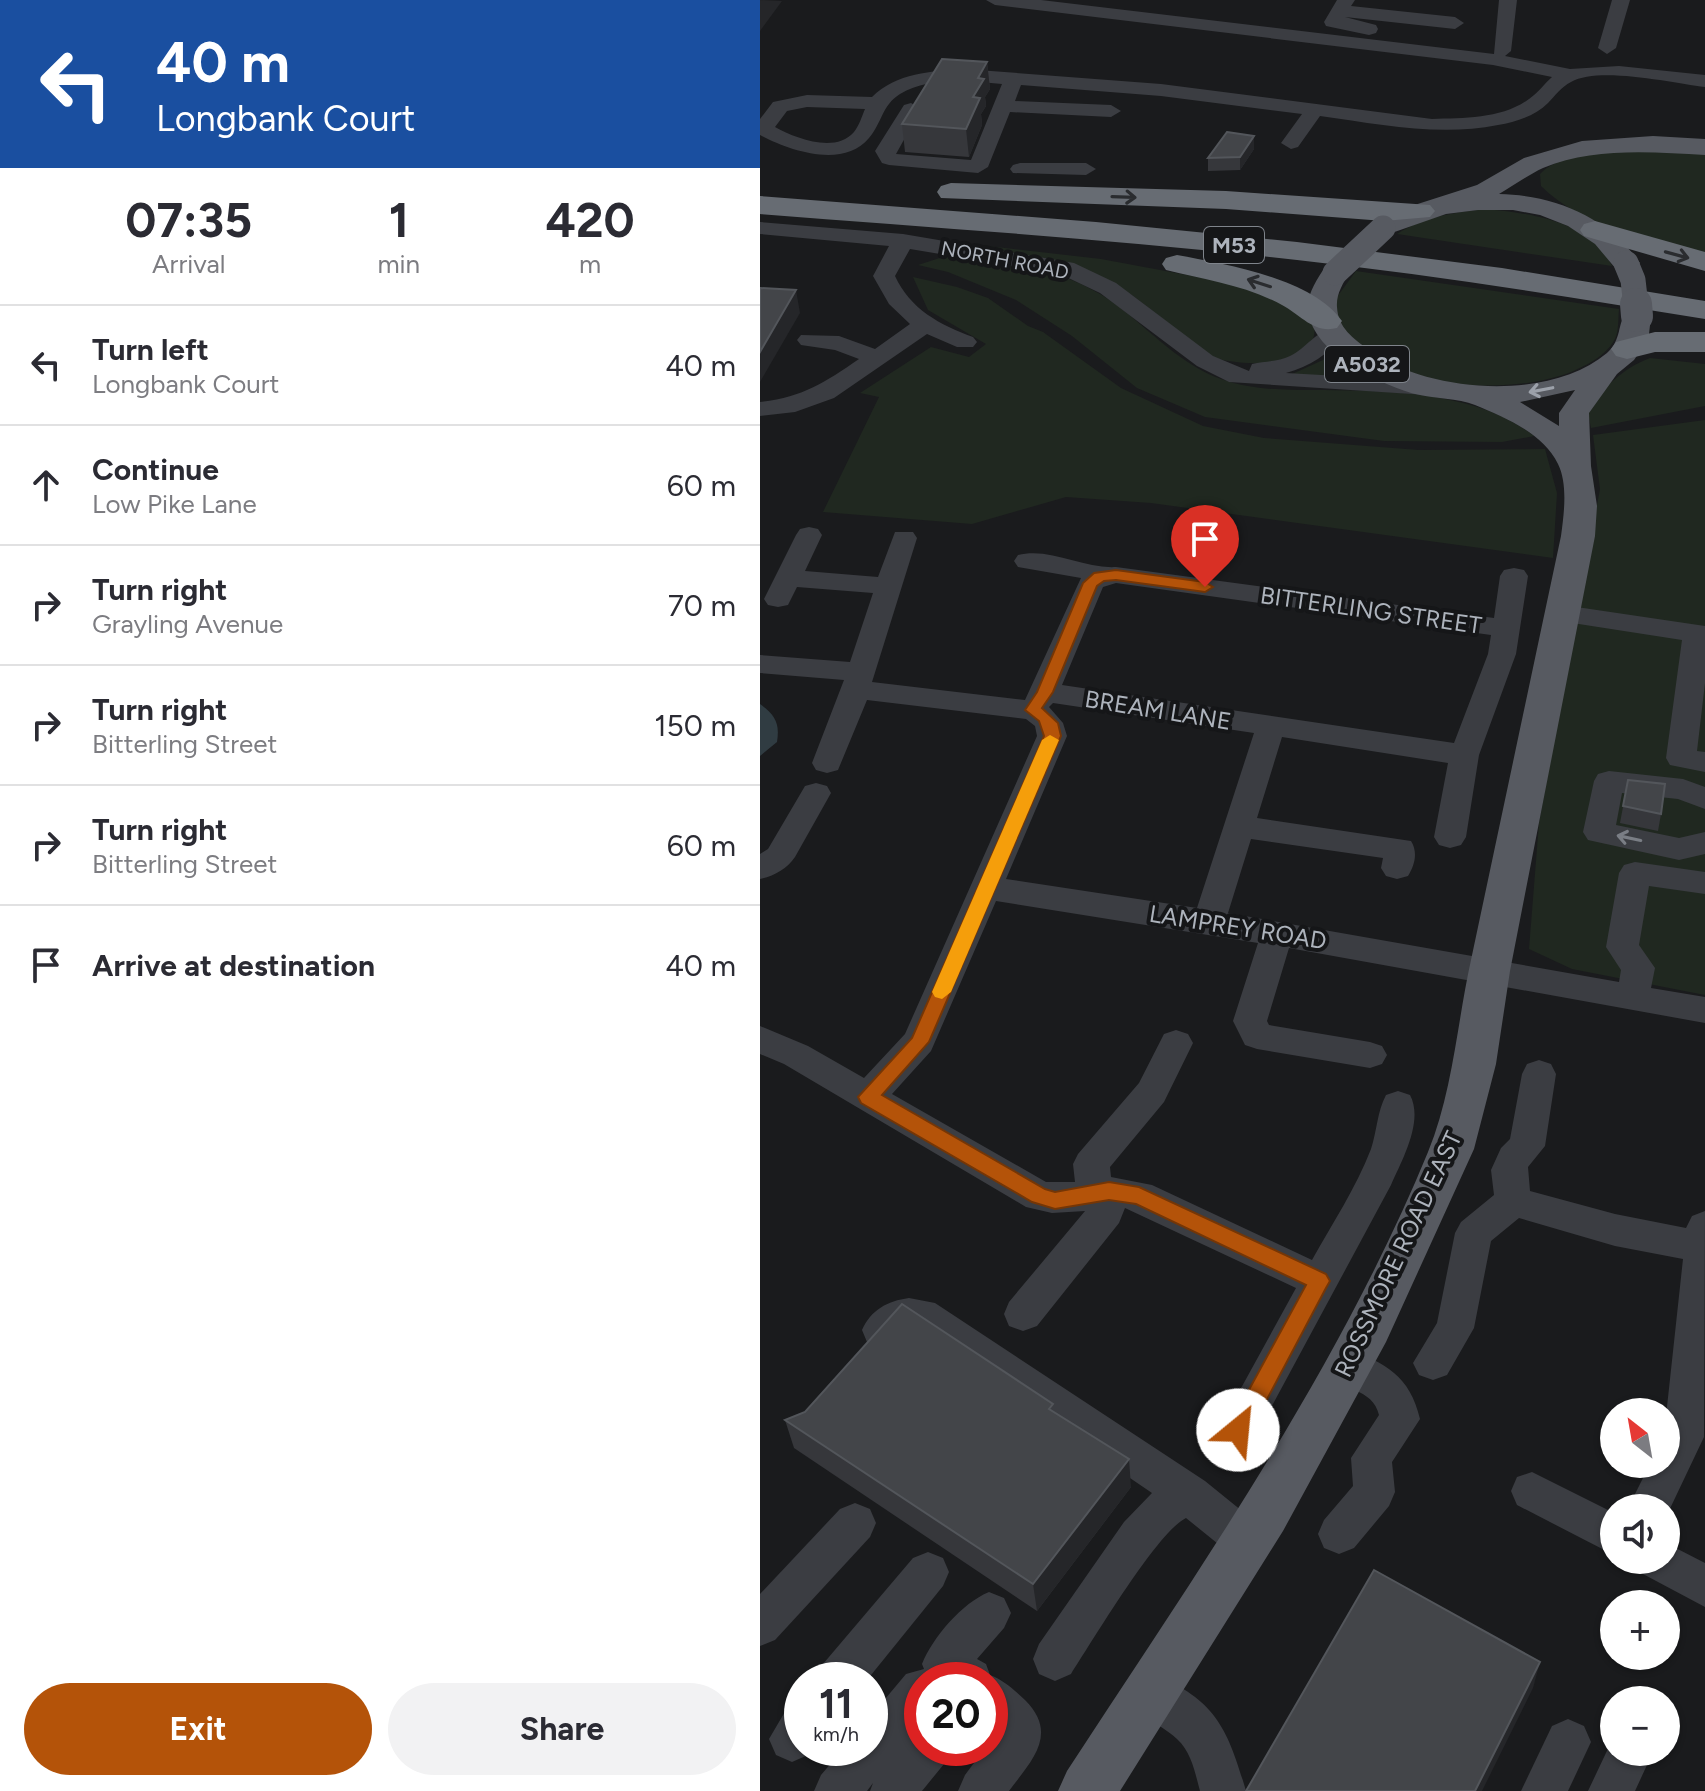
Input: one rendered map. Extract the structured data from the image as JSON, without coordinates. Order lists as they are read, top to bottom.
{
  "streets": {
    "highway": ["M53"],
    "main road": ["A5032", "ROSSMORE ROAD EAST"],
    "street": [
      "NORTH ROAD",
      "BITTERLING STREET",
      "BREAM LANE",
      "LAMPREY ROAD"
    ]
  },
  "crossings": [
    ["NORTH ROAD", "A5032"],
    ["LAMPREY ROAD", "ROSSMORE ROAD EAST"]
  ],
  "north": "top left",
  "page": {
    "turn": ["40 m", "Longbank Court"],
    "eta": [
      "07:35",
      "Arrival",
      "1",
      "min",
      "420",
      "m"
    ],
    "list": [
      {
        "name": "Turn left",
        "note": "Longbank Court",
        "value": "40 m"
      },
      {
        "name": "Continue",
        "note": "Low Pike Lane",
        "value": "60 m"
      },
      {
        "name": "Turn right",
        "note": "Grayling Avenue",
        "value": "70 m"
      },
      {
        "name": "Turn right",
        "note": "Bitterling Street",
        "value": "150 m"
      },
      {
        "name": "Turn right",
        "note": "Bitterling Street",
        "value": "60 m"
      },
      {
        "name": "Arrive at destination",
        "value": "40 m"
      }
    ],
    "map_buttons": ["+", "−"],
    "speed": "11 km/h",
    "limit": "20",
    "buttons": ["Exit", "Share"]
  }
}
